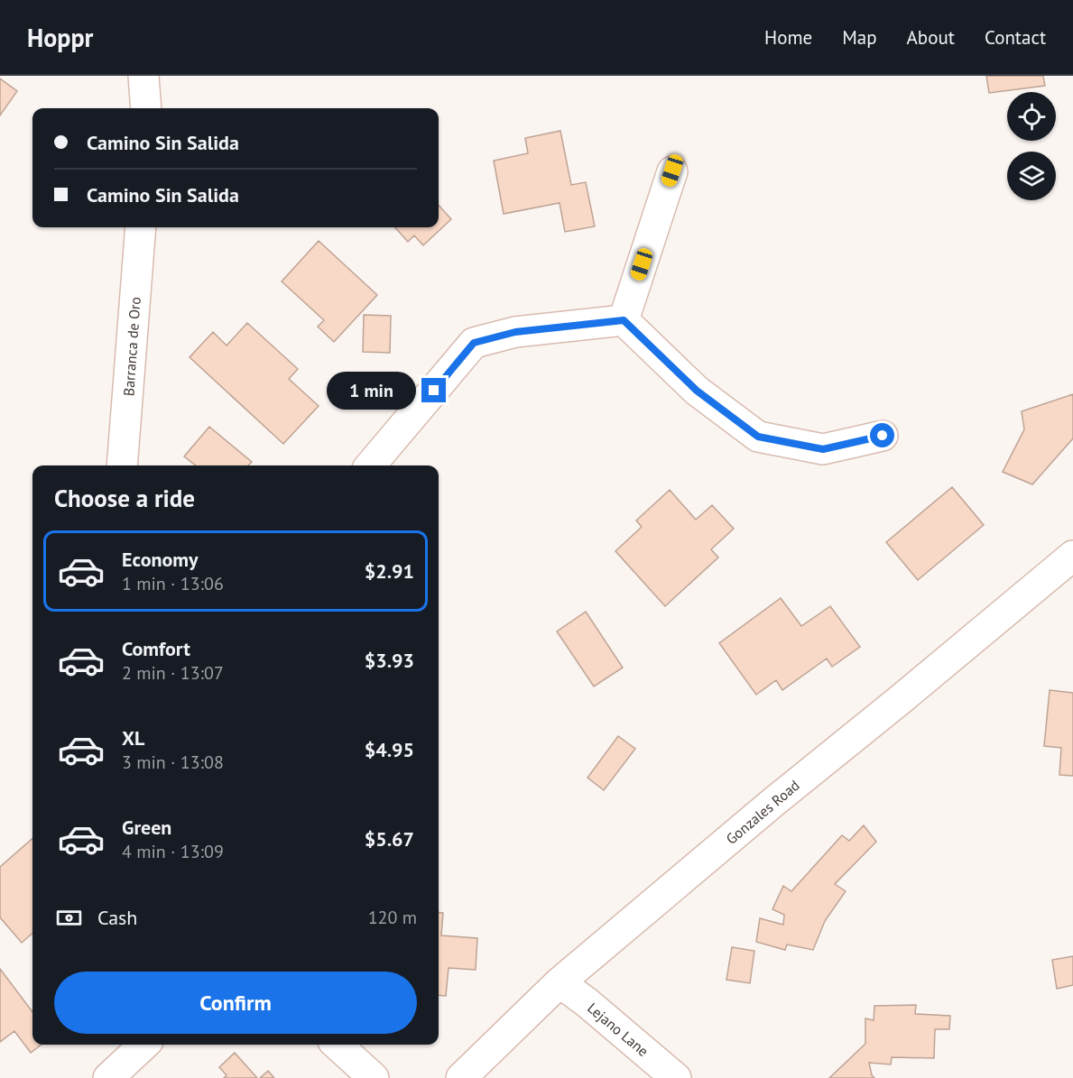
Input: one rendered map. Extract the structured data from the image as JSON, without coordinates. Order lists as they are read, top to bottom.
{
  "streets": {
    "street": ["Barranca de Oro", "Gonzales Road", "Lejano Lane"]
  },
  "crossings": [
    ["Gonzales Road", "Lejano Lane"]
  ],
  "page": {
    "header": "Hoppr",
    "nav": [
      "Home",
      "Map",
      "About",
      "Contact"
    ],
    "banner": ["Camino Sin Salida", "Camino Sin Salida"],
    "bubble": "1 min",
    "heading": "Choose a ride",
    "list": [
      {
        "name": "Economy",
        "note": "1 min · 13:06",
        "value": "$2.91"
      },
      {
        "name": "Comfort",
        "note": "2 min · 13:07",
        "value": "$3.93"
      },
      {
        "name": "XL",
        "note": "3 min · 13:08",
        "value": "$4.95"
      },
      {
        "name": "Green",
        "note": "4 min · 13:09",
        "value": "$5.67"
      }
    ],
    "pay": ["Cash", "120 m"],
    "buttons": "Confirm"
  }
}
